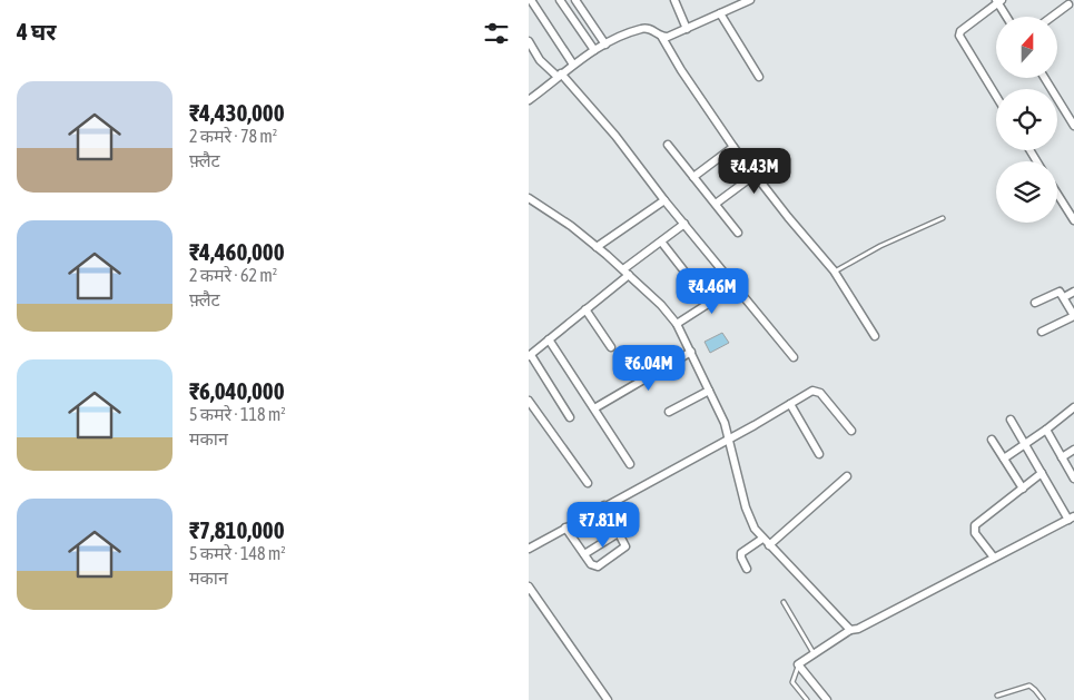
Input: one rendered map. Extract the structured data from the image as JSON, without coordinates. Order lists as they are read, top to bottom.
{
  "north": "top",
  "page": {
    "heading": "4 घर",
    "list": [
      {
        "name": "₹4,430,000",
        "note": "2 कमरे · 78 m² · फ़्लैट"
      },
      {
        "name": "₹4,460,000",
        "note": "2 कमरे · 62 m² · फ़्लैट"
      },
      {
        "name": "₹6,040,000",
        "note": "5 कमरे · 118 m² · मकान"
      },
      {
        "name": "₹7,810,000",
        "note": "5 कमरे · 148 m² · मकान"
      }
    ],
    "price": [
      "₹4.43M",
      "₹4.46M",
      "₹6.04M",
      "₹7.81M"
    ]
  }
}
